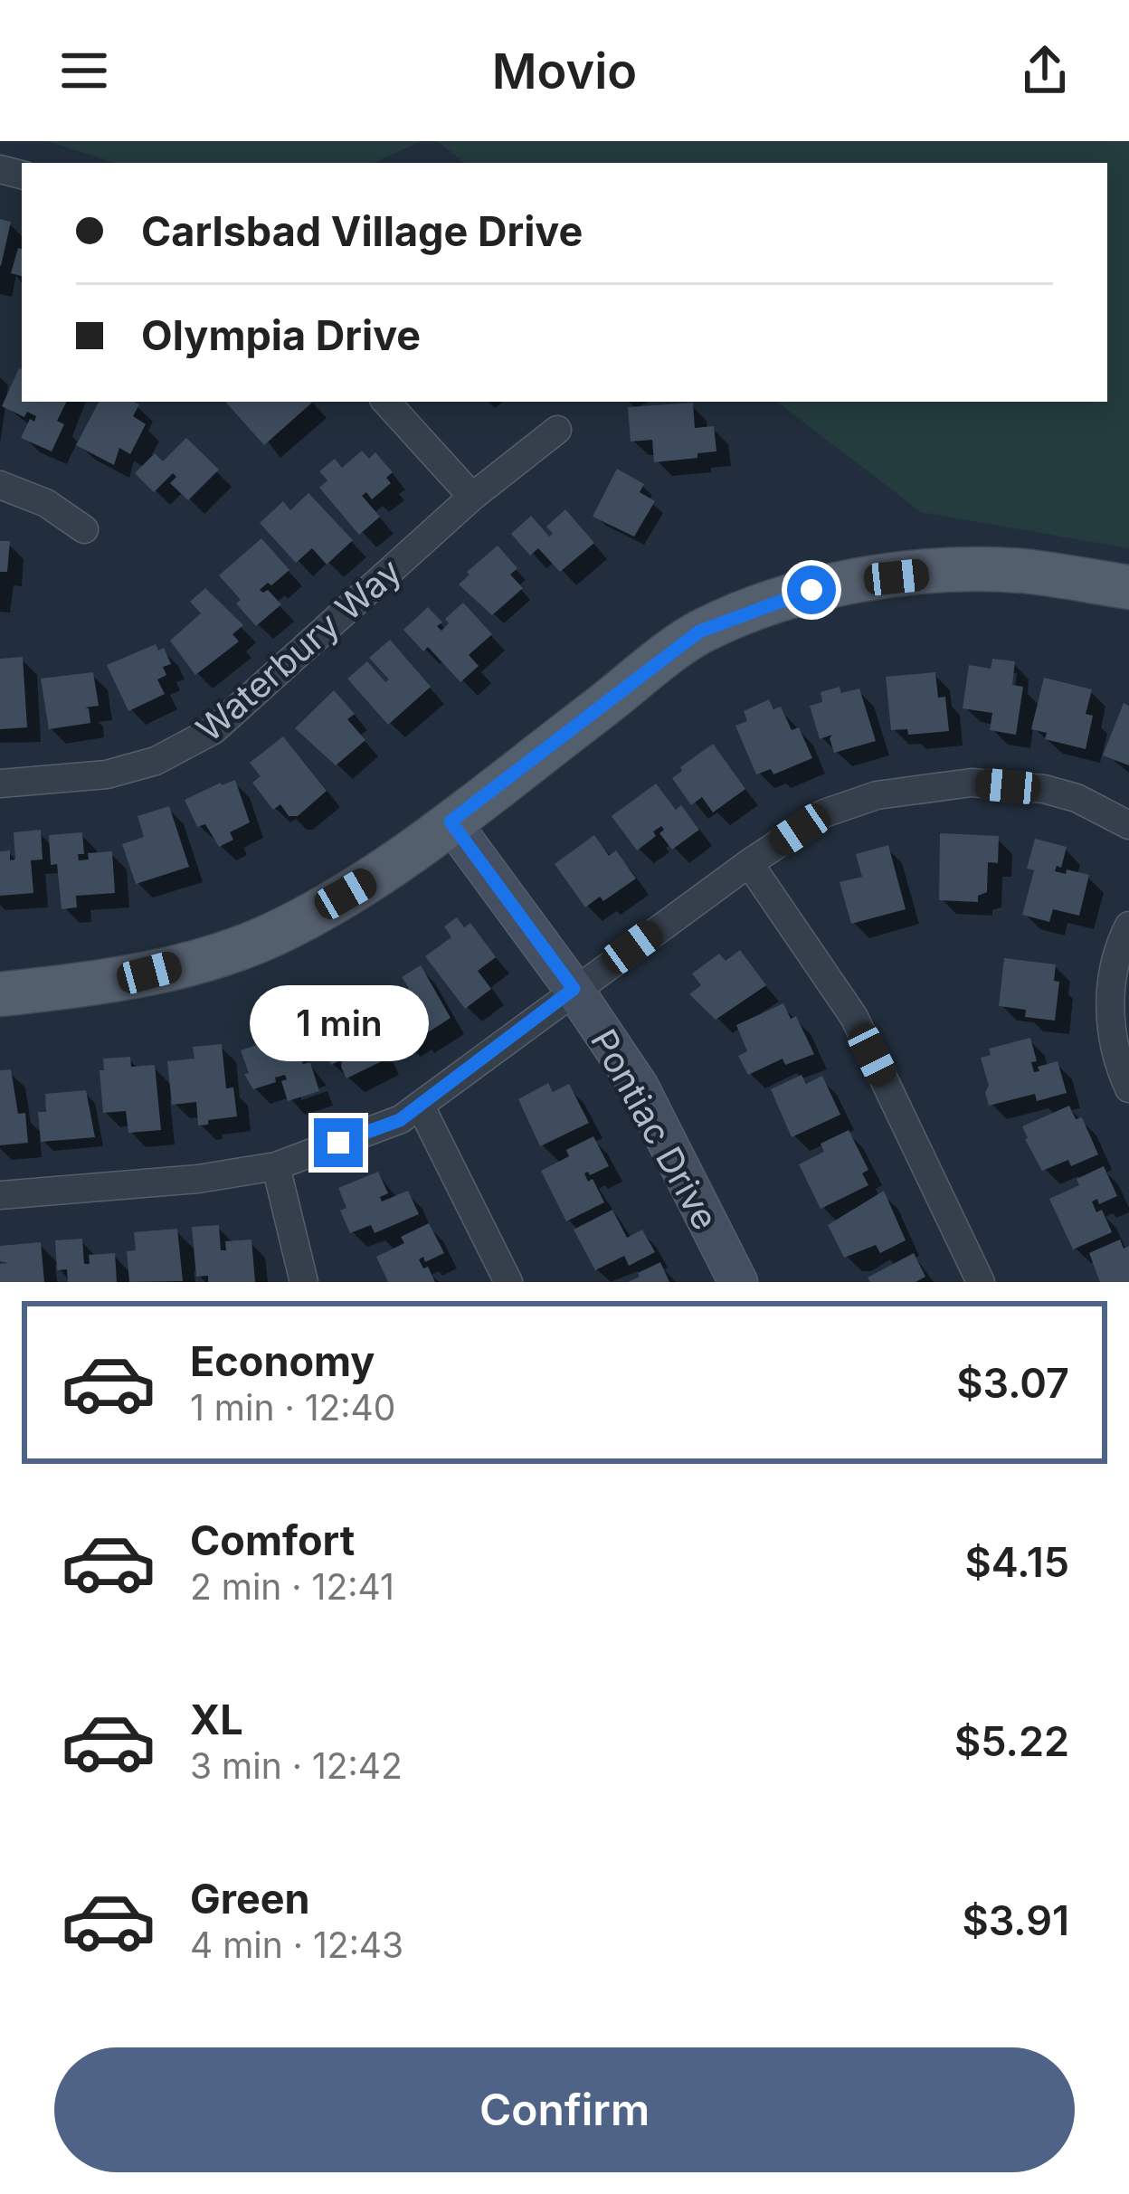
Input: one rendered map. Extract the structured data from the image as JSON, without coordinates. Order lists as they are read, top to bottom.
{
  "streets": {
    "main road": ["Pontiac Drive"],
    "street": ["Waterbury Way"]
  },
  "page": {
    "header": "Movio",
    "banner": ["Carlsbad Village Drive", "Olympia Drive"],
    "bubble": "1 min",
    "list": [
      {
        "name": "Economy",
        "note": "1 min · 12:40",
        "value": "$3.07"
      },
      {
        "name": "Comfort",
        "note": "2 min · 12:41",
        "value": "$4.15"
      },
      {
        "name": "XL",
        "note": "3 min · 12:42",
        "value": "$5.22"
      },
      {
        "name": "Green",
        "note": "4 min · 12:43",
        "value": "$3.91"
      }
    ],
    "buttons": "Confirm"
  }
}
